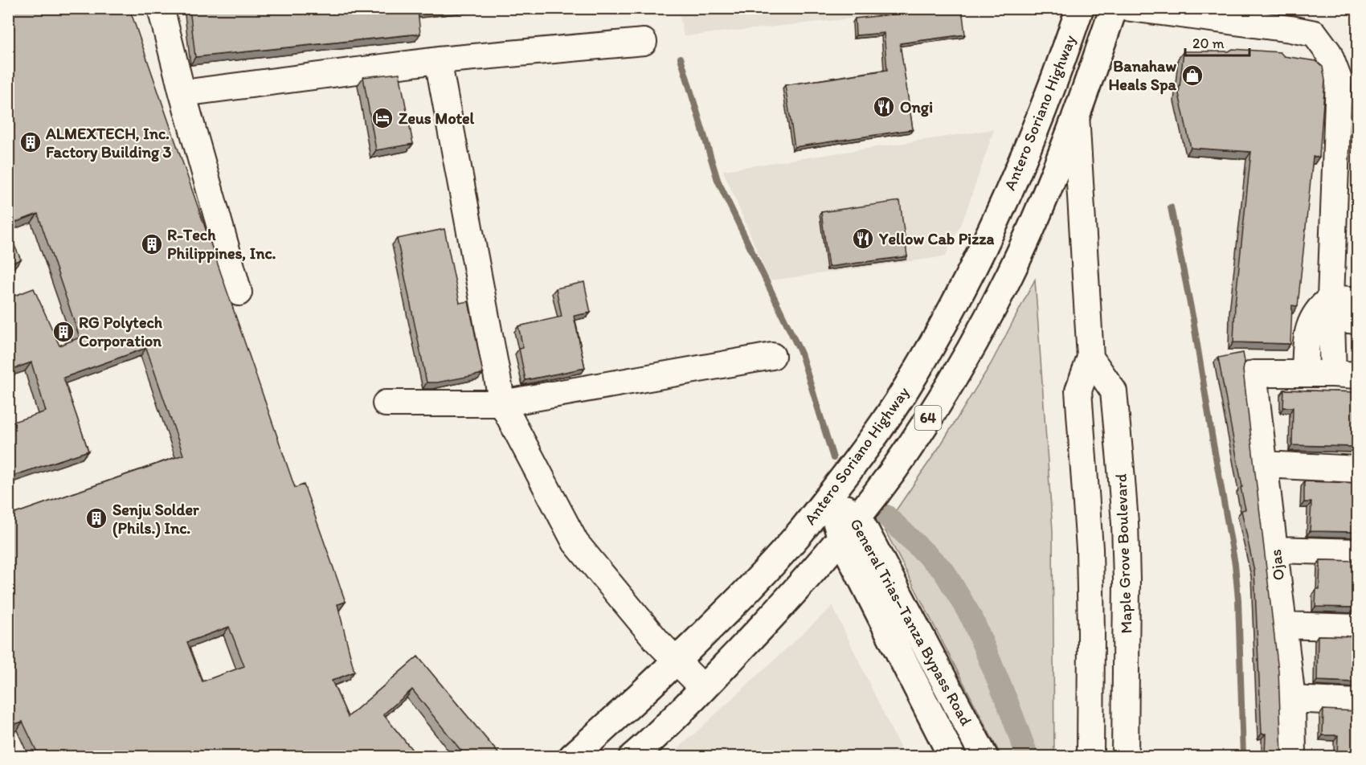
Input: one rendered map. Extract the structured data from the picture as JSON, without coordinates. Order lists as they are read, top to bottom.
{
  "streets": {
    "main road": ["Antero Soriano Highway", "64", "General Trias–Tanza Bypass Road"],
    "street": ["Maple Grove Boulevard", "Ojas"]
  },
  "crossings": [
    ["Antero Soriano Highway", "General Trias–Tanza Bypass Road"]
  ],
  "places": {
    "shop": ["Banahaw Heals Spa"],
    "restaurant": ["Ongi", "Yellow Cab Pizza"],
    "hotel": ["Zeus Motel"],
    "building": [
      "ALMEXTECH, Inc. Factory Building 3",
      "R-Tech Philippines, Inc.",
      "RG Polytech Corporation",
      "Senju Solder (Phils.) Inc."
    ]
  },
  "scale_bar": "20 m"
}
